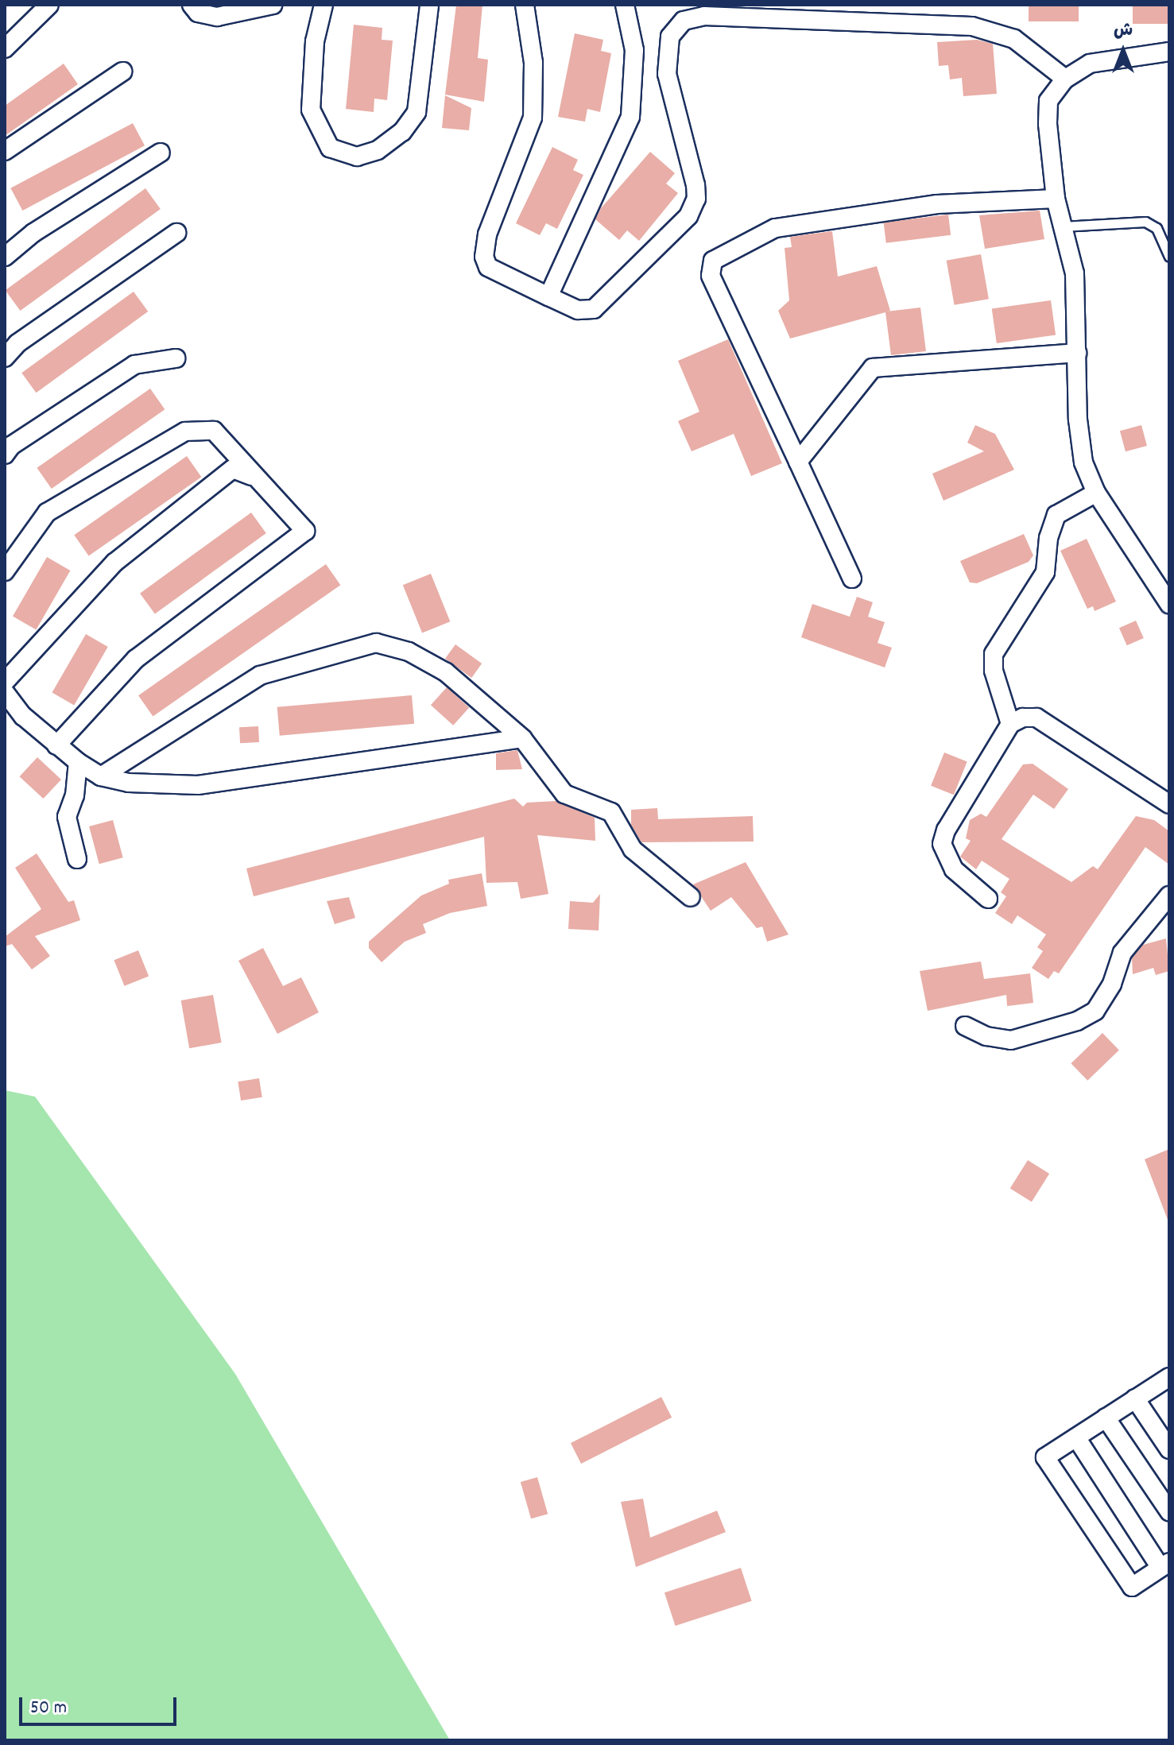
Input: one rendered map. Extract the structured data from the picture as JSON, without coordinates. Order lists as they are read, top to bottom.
{
  "scale_bar": "50 m",
  "north": "top"
}
